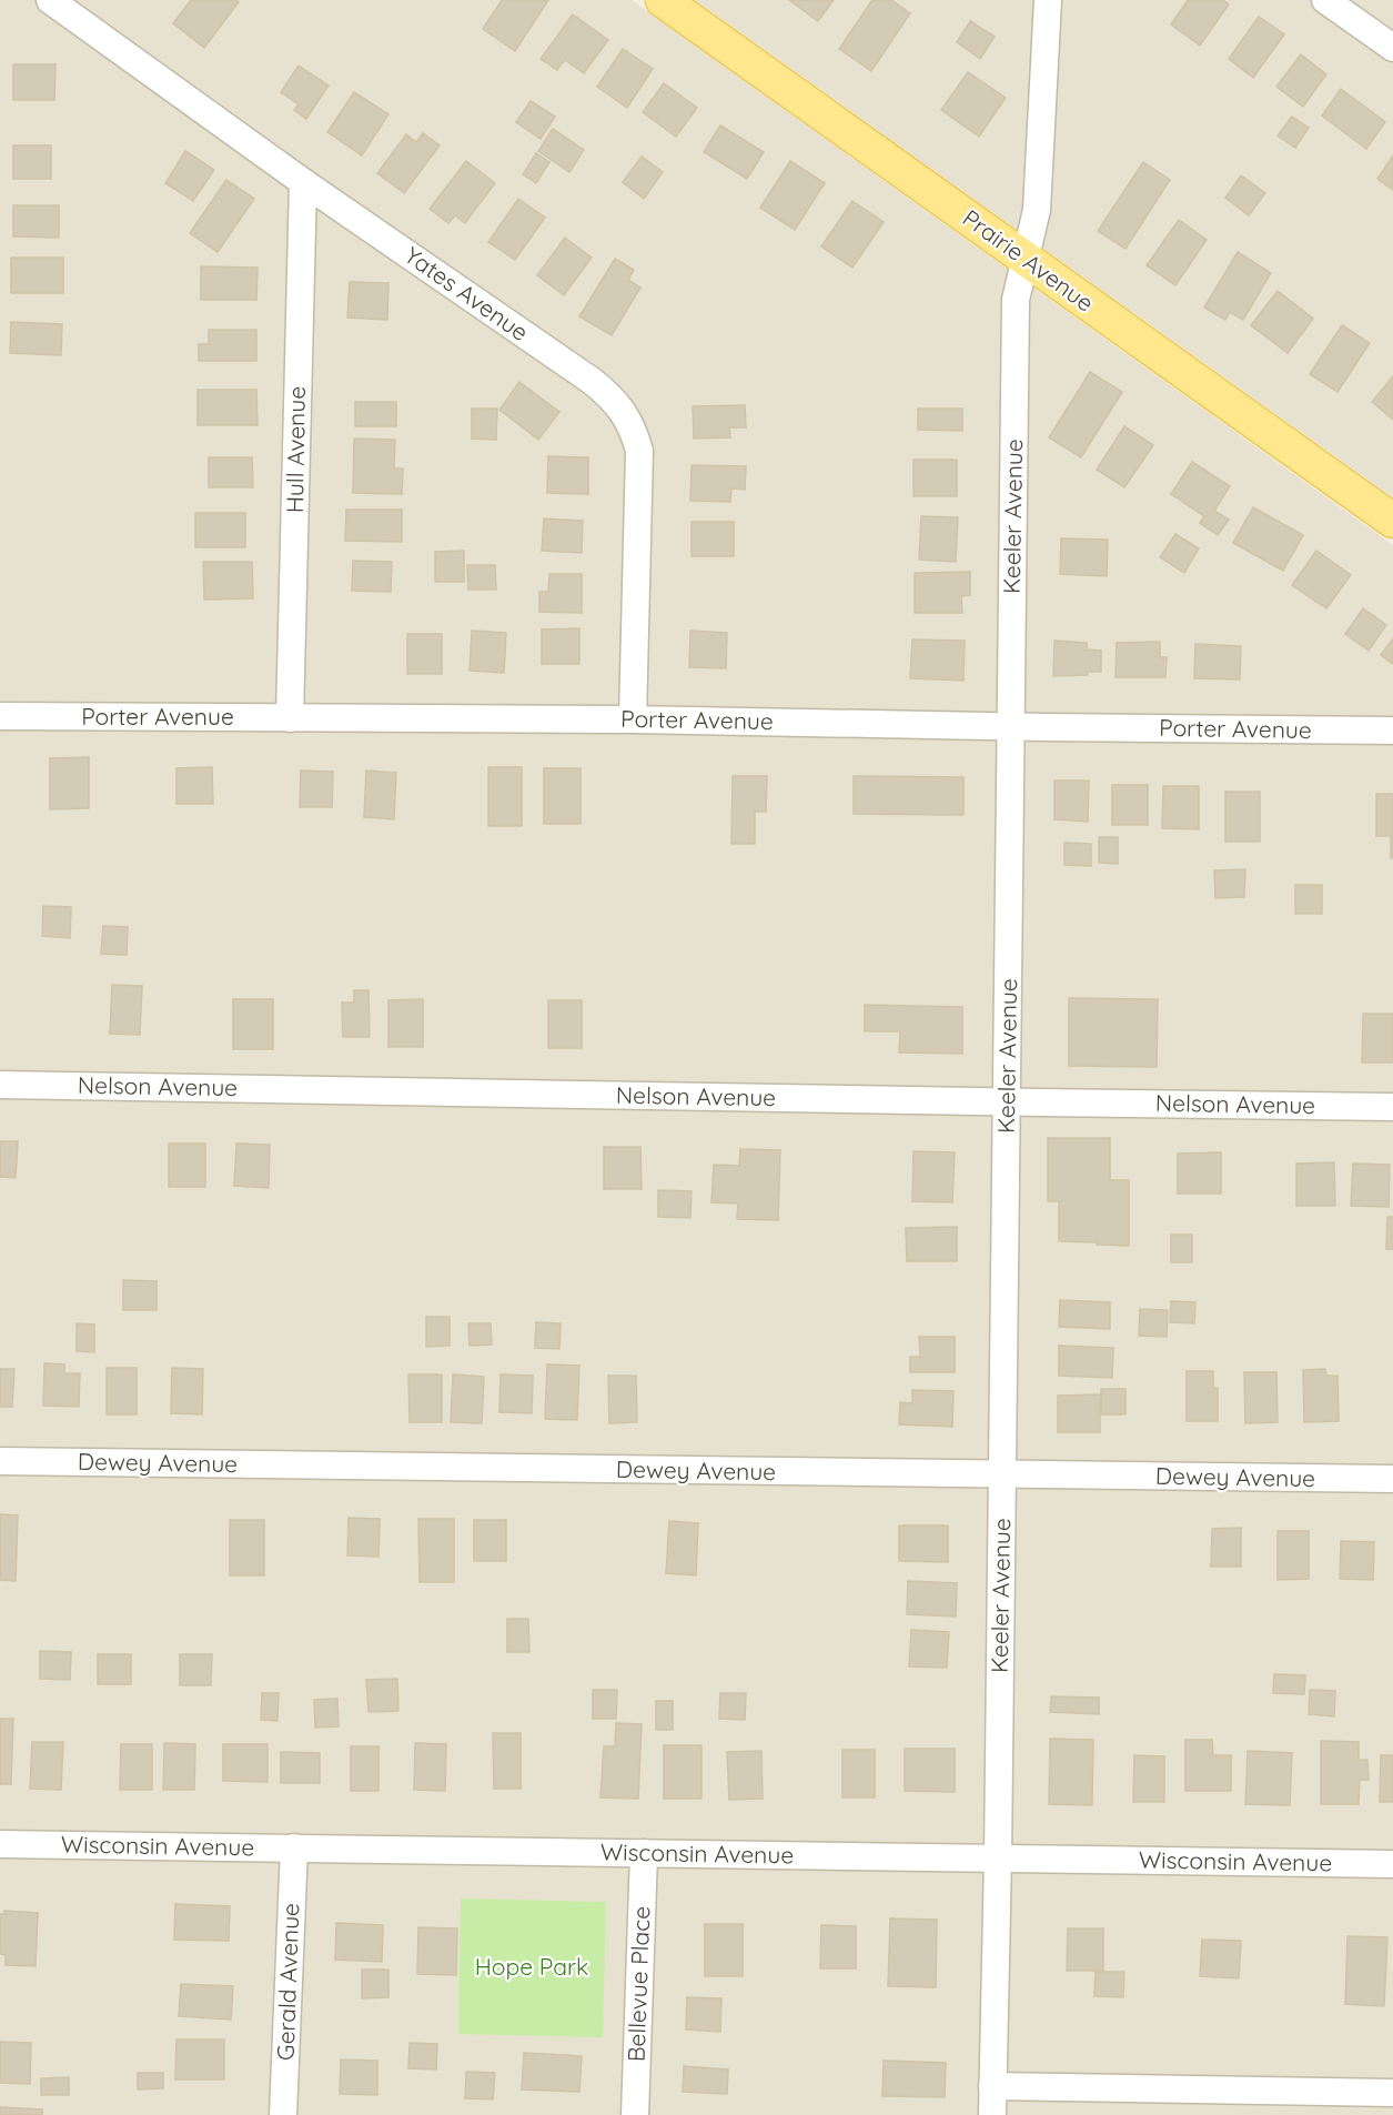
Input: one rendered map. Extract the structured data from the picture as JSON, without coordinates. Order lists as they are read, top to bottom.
{
  "streets": {
    "main road": ["Prairie Avenue"],
    "street": [
      "Yates Avenue",
      "Hull Avenue",
      "Keeler Avenue",
      "Porter Avenue",
      "Nelson Avenue",
      "Dewey Avenue",
      "Wisconsin Avenue",
      "Gerald Avenue",
      "Bellevue Place"
    ]
  },
  "crossings": [
    ["Prairie Avenue", "Keeler Avenue"],
    ["Yates Avenue", "Hull Avenue"],
    ["Yates Avenue", "Porter Avenue"],
    ["Hull Avenue", "Porter Avenue"],
    ["Keeler Avenue", "Porter Avenue"],
    ["Keeler Avenue", "Nelson Avenue"],
    ["Keeler Avenue", "Dewey Avenue"],
    ["Keeler Avenue", "Wisconsin Avenue"],
    ["Wisconsin Avenue", "Gerald Avenue"],
    ["Wisconsin Avenue", "Bellevue Place"]
  ],
  "parks": ["Hope Park"]
}
